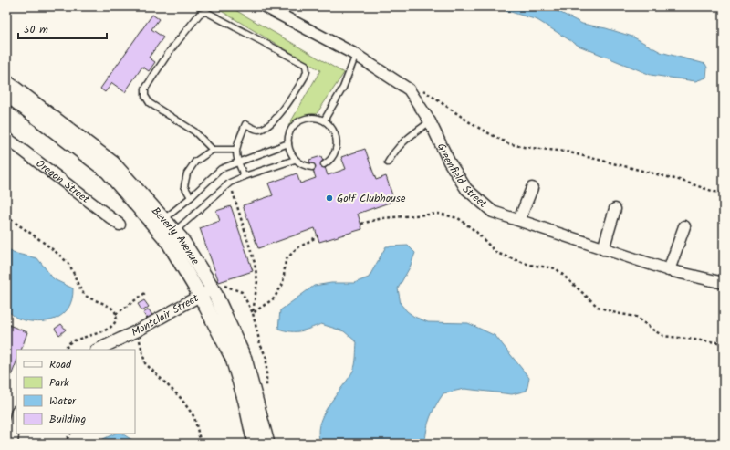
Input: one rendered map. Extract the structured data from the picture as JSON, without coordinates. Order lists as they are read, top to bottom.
{
  "streets": {
    "street": [
      "Greenfield Street",
      "Oregon Street",
      "Beverly Avenue",
      "Montclair Street"
    ]
  },
  "crossings": [
    ["Beverly Avenue", "Montclair Street"]
  ],
  "places": ["Golf Clubhouse"],
  "legend": [
    "Road",
    "Park",
    "Water",
    "Building"
  ],
  "scale_bar": "50 m"
}
